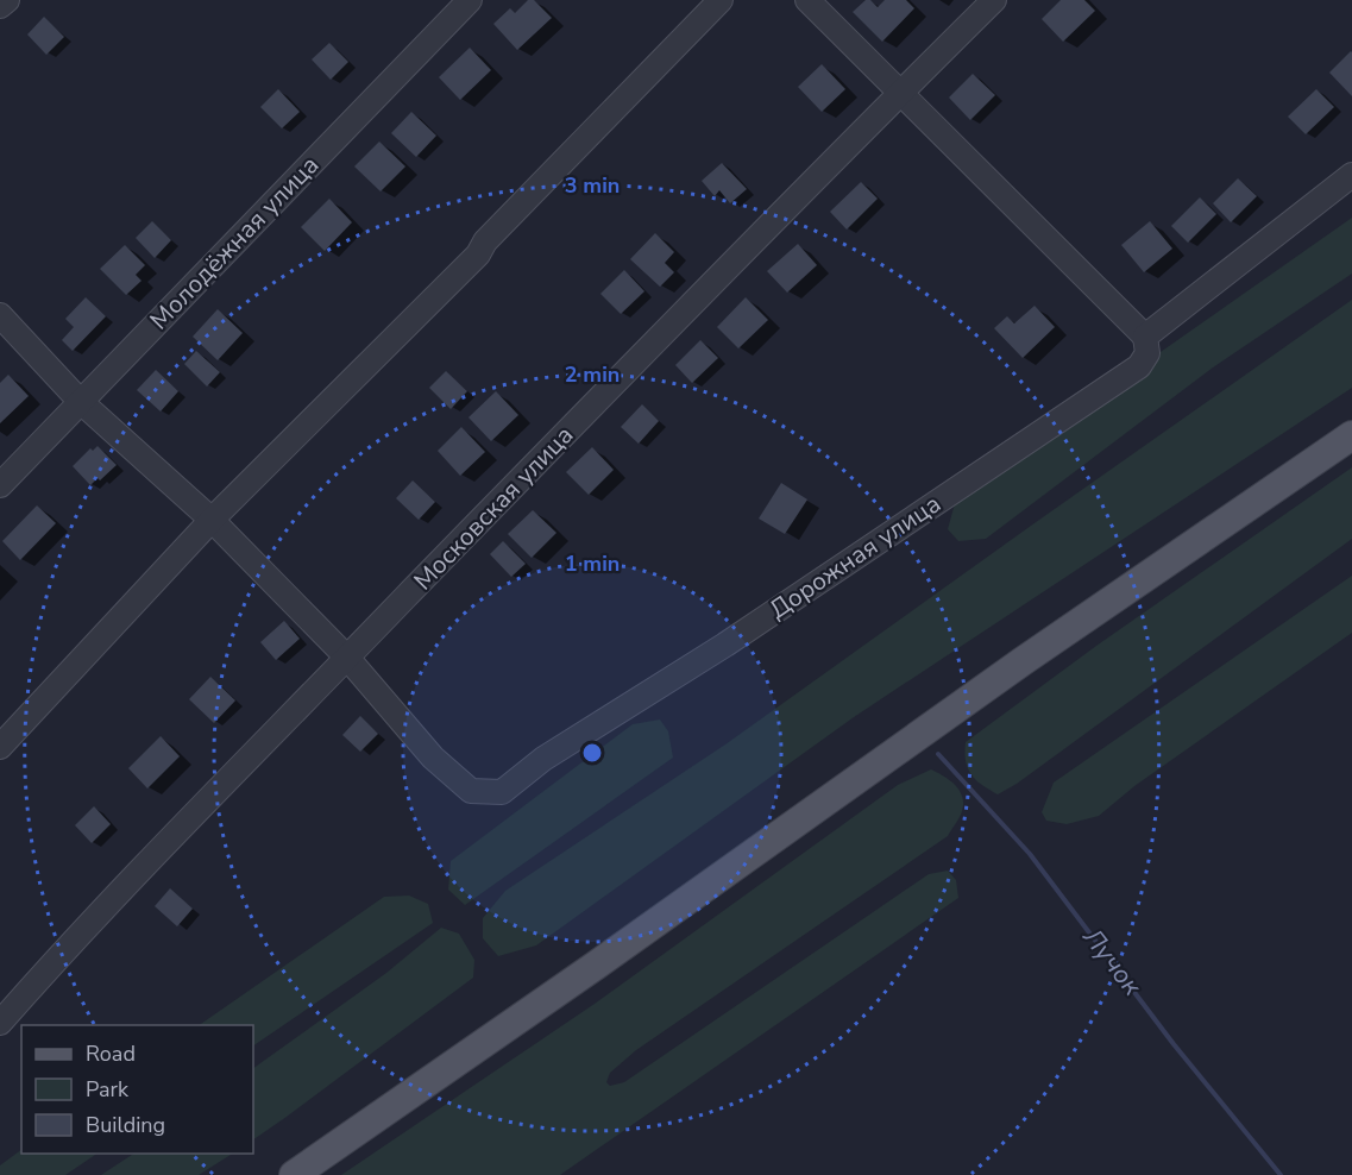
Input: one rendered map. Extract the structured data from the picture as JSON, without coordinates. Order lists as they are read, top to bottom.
{
  "streets": {
    "street": ["Молодёжная улица", "Московская улица", "Дорожная улица"]
  },
  "crossings": [
    ["Молодёжная улица", "Дорожная улица"],
    ["Московская улица", "Дорожная улица"]
  ],
  "water": ["Лучок"],
  "legend": ["Road", "Park", "Building"],
  "rings": ["3 min", "2 min", "1 min"]
}
